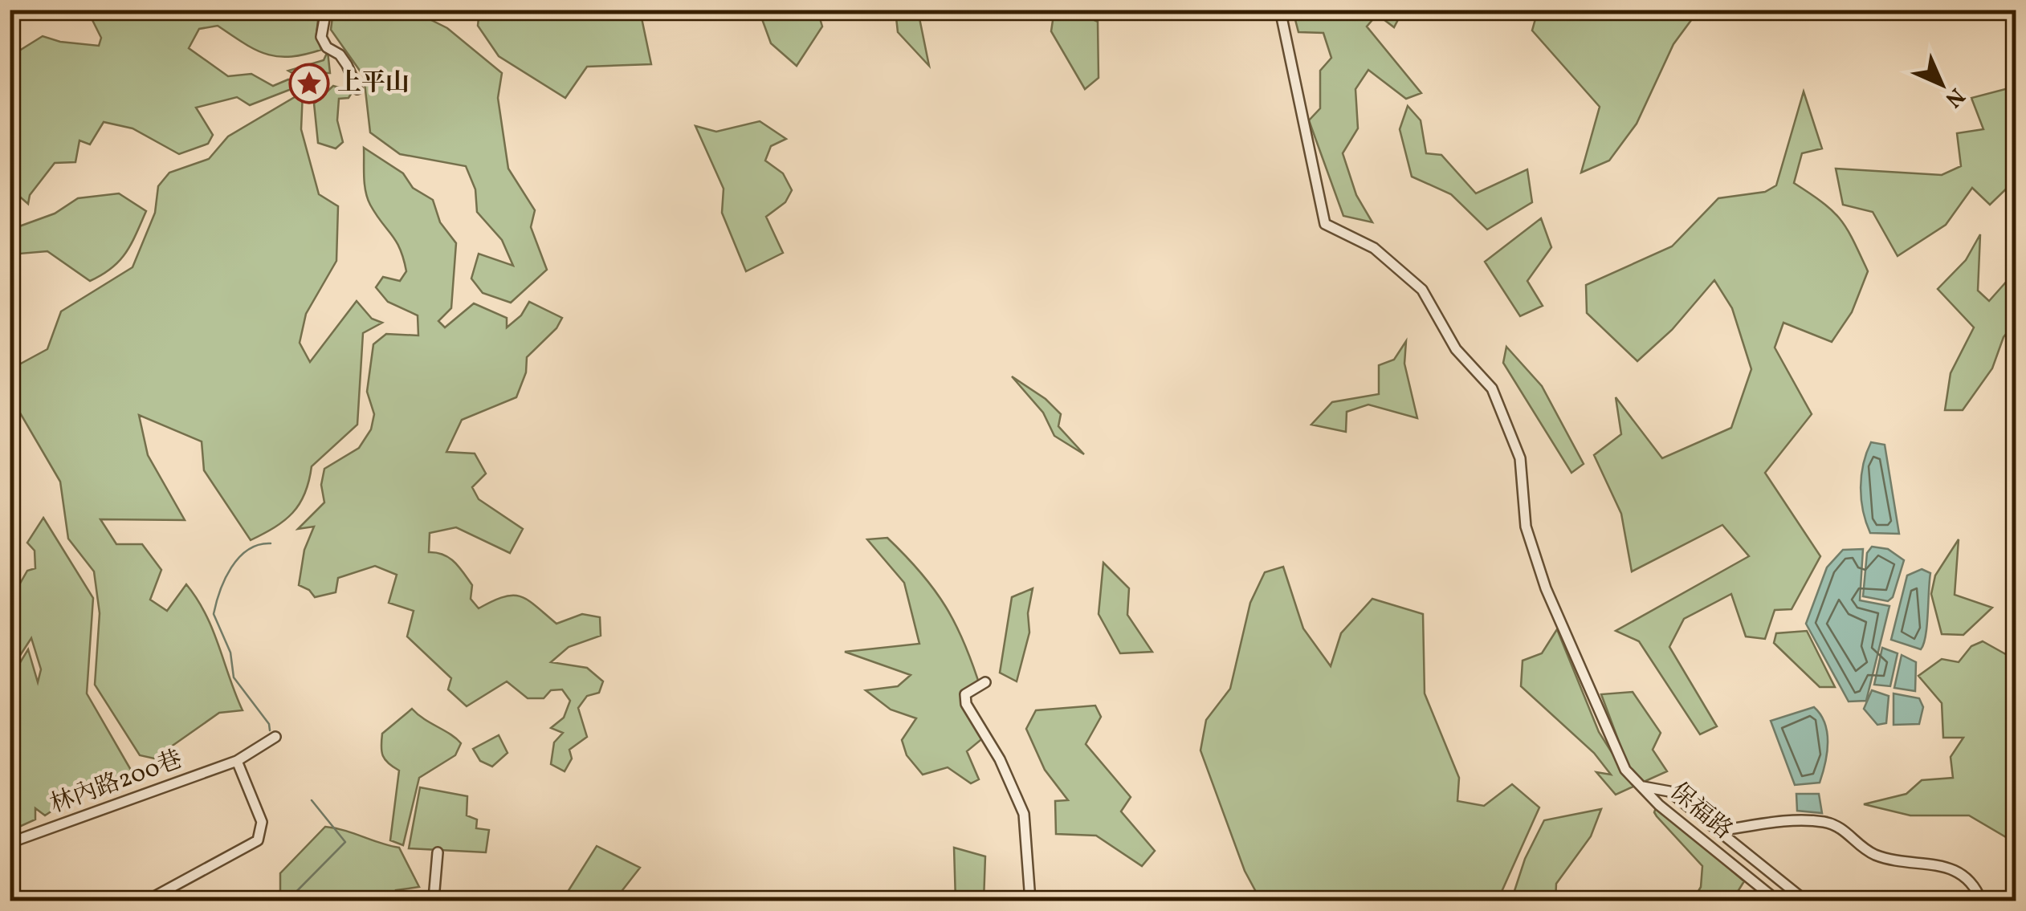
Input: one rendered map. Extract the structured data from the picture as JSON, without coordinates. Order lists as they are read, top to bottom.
{
  "streets": {
    "street": ["林內路200巷", "保福路"]
  },
  "places": {
    "place": ["上平山"]
  },
  "north": "bottom right"
}
